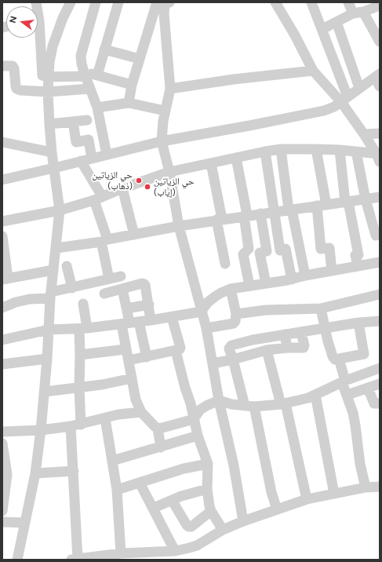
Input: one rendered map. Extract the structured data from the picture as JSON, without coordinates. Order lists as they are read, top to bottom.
{
  "places": ["حي الزياتين (ذهاب)", "حي الزياتين (إياب)"],
  "north": "left"
}
